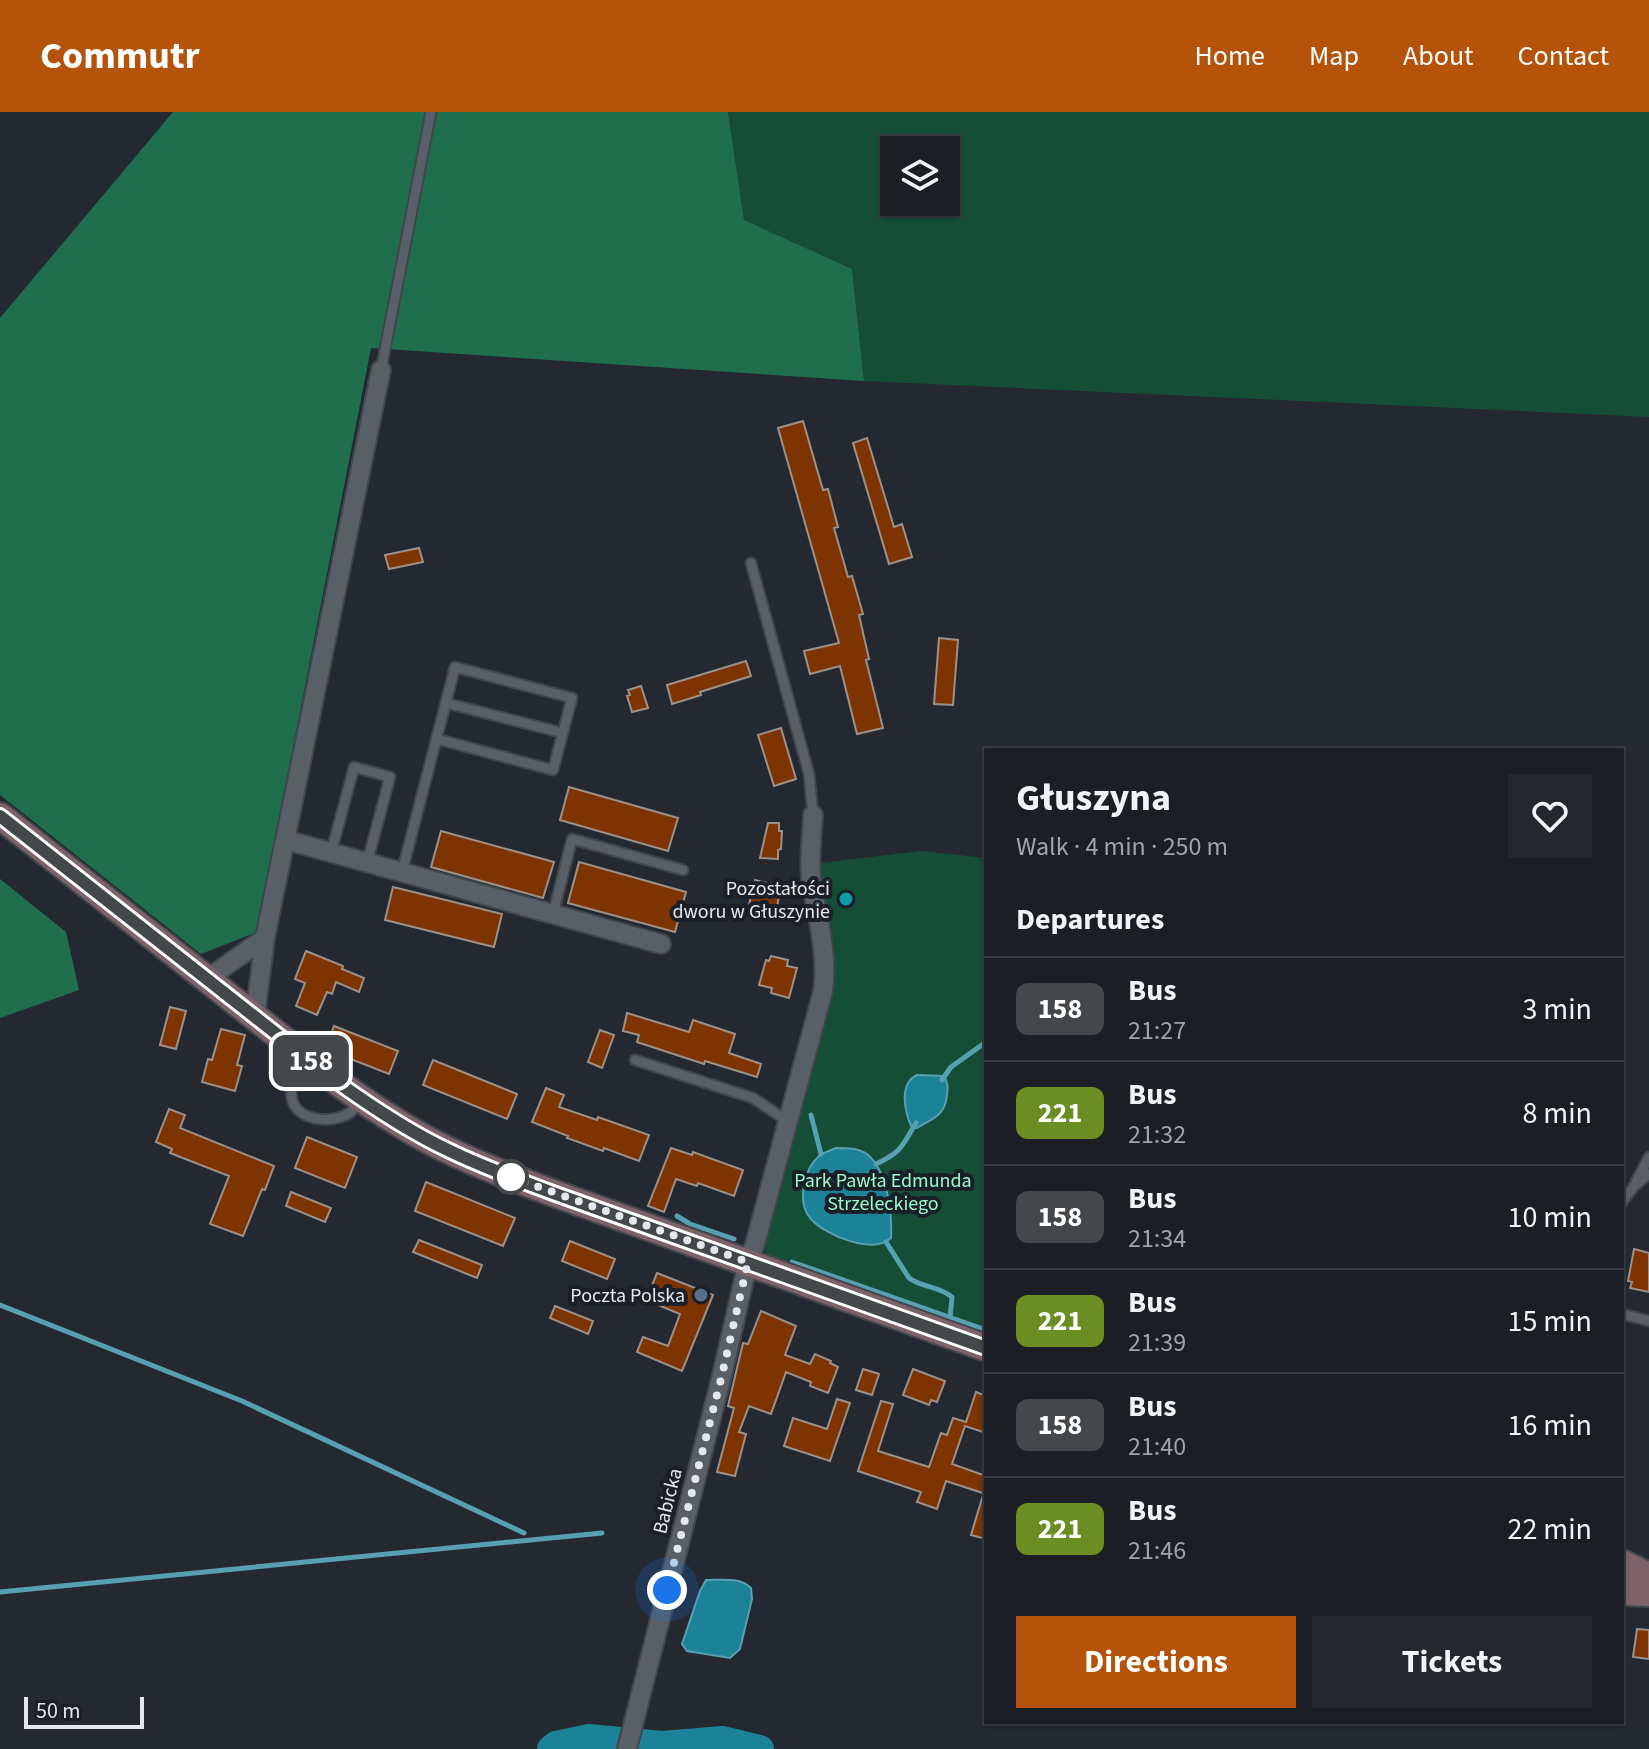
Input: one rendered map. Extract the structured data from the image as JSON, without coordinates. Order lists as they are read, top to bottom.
{
  "streets": {
    "street": ["Babicka"]
  },
  "parks": ["Park Pawła Edmunda Strzeleckiego"],
  "places": ["Pozostałości dworu w Głuszynie", "Poczta Polska"],
  "lines": ["bus line 158"],
  "scale_bar": "50 m",
  "page": {
    "header": "Commutr",
    "nav": [
      "Home",
      "Map",
      "About",
      "Contact"
    ],
    "on_map": "158",
    "heading": [
      ["Głuszyna", "Walk · 4 min · 250 m"],
      "Departures"
    ],
    "list": [
      {
        "mark": "158",
        "name": "Bus",
        "note": "21:27",
        "value": "3 min"
      },
      {
        "mark": "221",
        "name": "Bus",
        "note": "21:32",
        "value": "8 min"
      },
      {
        "mark": "158",
        "name": "Bus",
        "note": "21:34",
        "value": "10 min"
      },
      {
        "mark": "221",
        "name": "Bus",
        "note": "21:39",
        "value": "15 min"
      },
      {
        "mark": "158",
        "name": "Bus",
        "note": "21:40",
        "value": "16 min"
      },
      {
        "mark": "221",
        "name": "Bus",
        "note": "21:46",
        "value": "22 min"
      }
    ],
    "buttons": ["Directions", "Tickets"],
    "scale": "50 m"
  }
}
